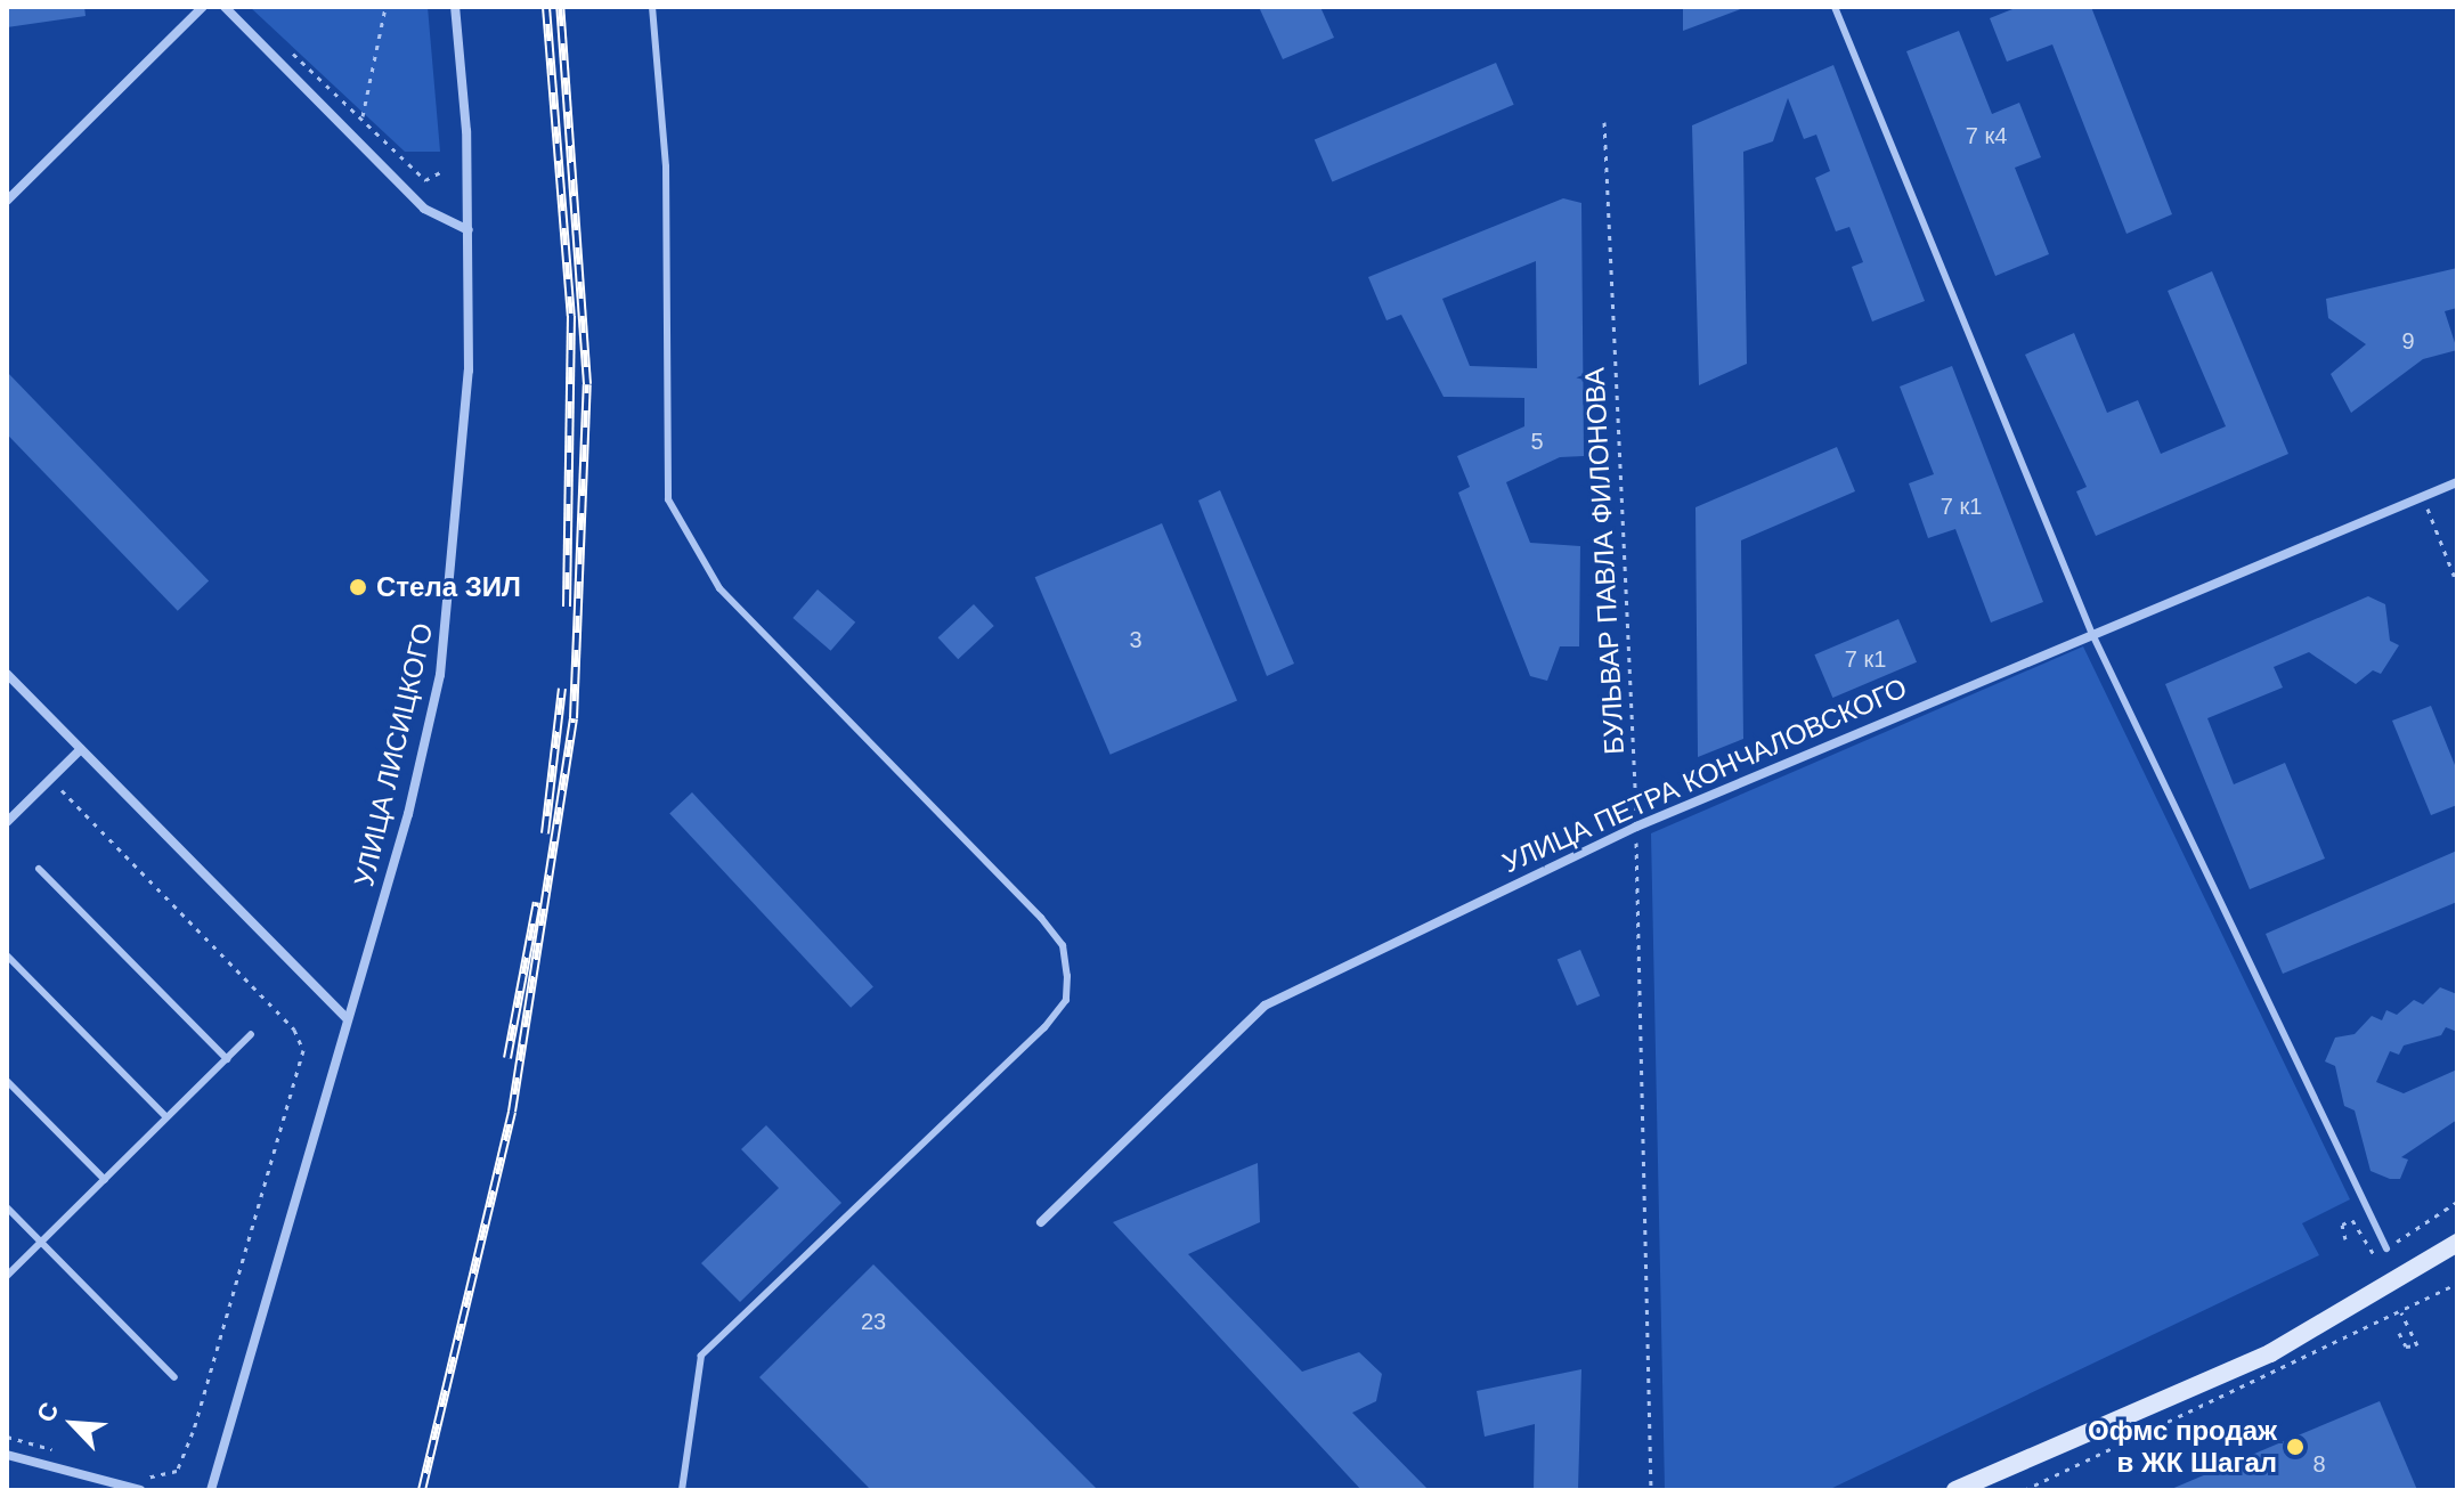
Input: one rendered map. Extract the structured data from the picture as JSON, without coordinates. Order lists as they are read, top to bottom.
{
  "streets": {
    "street": ["УЛИЦА ЛИСИЦКОГО", "УЛИЦА ПЕТРА КОНЧАЛОВСКОГО"],
    "path": ["БУЛЬВАР ПАВЛА ФИЛОНОВА"]
  },
  "crossings": [
    ["БУЛЬВАР ПАВЛА ФИЛОНОВА", "УЛИЦА ПЕТРА КОНЧАЛОВСКОГО"]
  ],
  "places": ["Стела ЗИЛ", "Офмс продаж в ЖК Шагал"],
  "house_numbers": [
    "7 к4",
    "9",
    "5",
    "7 к1",
    "3",
    "7 к1",
    "23",
    "8"
  ],
  "north": "top left"
}
